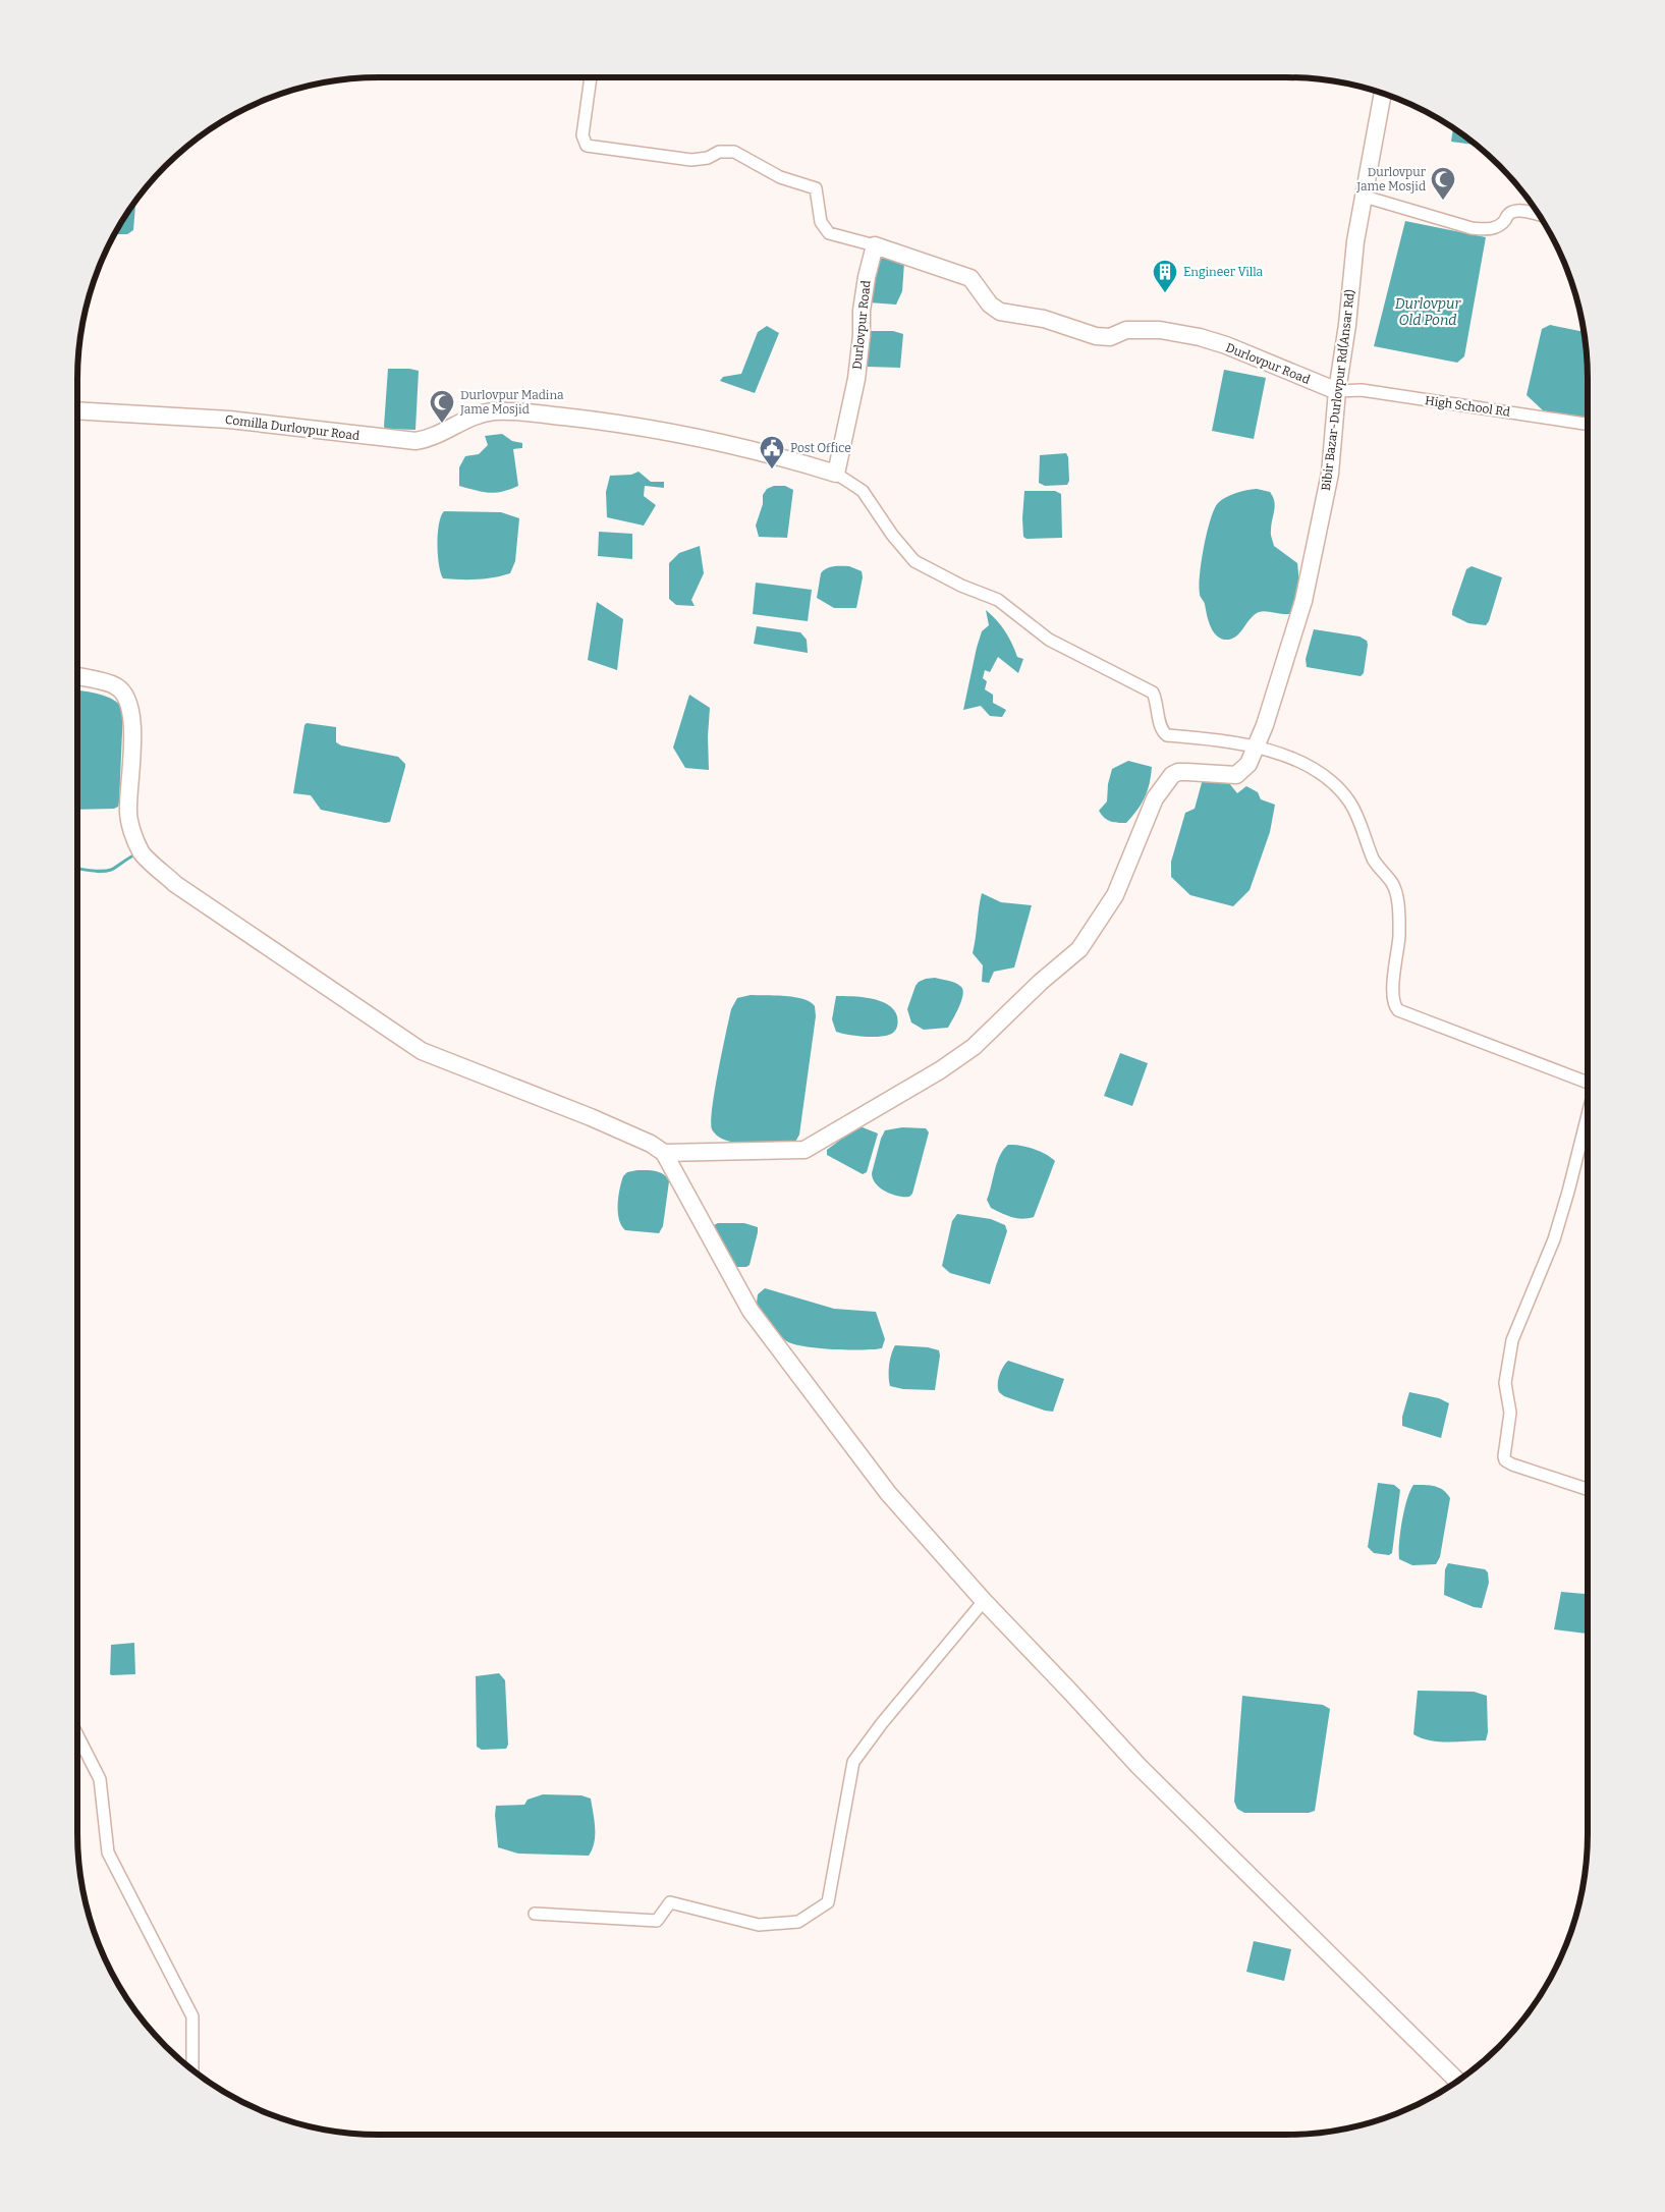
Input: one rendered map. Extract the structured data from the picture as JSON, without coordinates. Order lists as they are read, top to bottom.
{
  "streets": {
    "street": [
      "Durlovpur Road",
      "Bibir Bazar-Durlovpur Rd(Ansar Rd)",
      "High School Rd",
      "Comilla Durlovpur Road"
    ]
  },
  "crossings": [
    ["Durlovpur Road", "Bibir Bazar-Durlovpur Rd(Ansar Rd)"],
    ["Durlovpur Road", "High School Rd"],
    ["Durlovpur Road", "Comilla Durlovpur Road"],
    ["Bibir Bazar-Durlovpur Rd(Ansar Rd)", "High School Rd"]
  ],
  "water": ["Durlovpur Old Pond"],
  "places": {
    "mosque": ["Durlovpur Jame Mosjid", "Durlovpur Madina Jame Mosjid"],
    "building": ["Engineer Villa"],
    "public building": ["Post Office"]
  }
}
